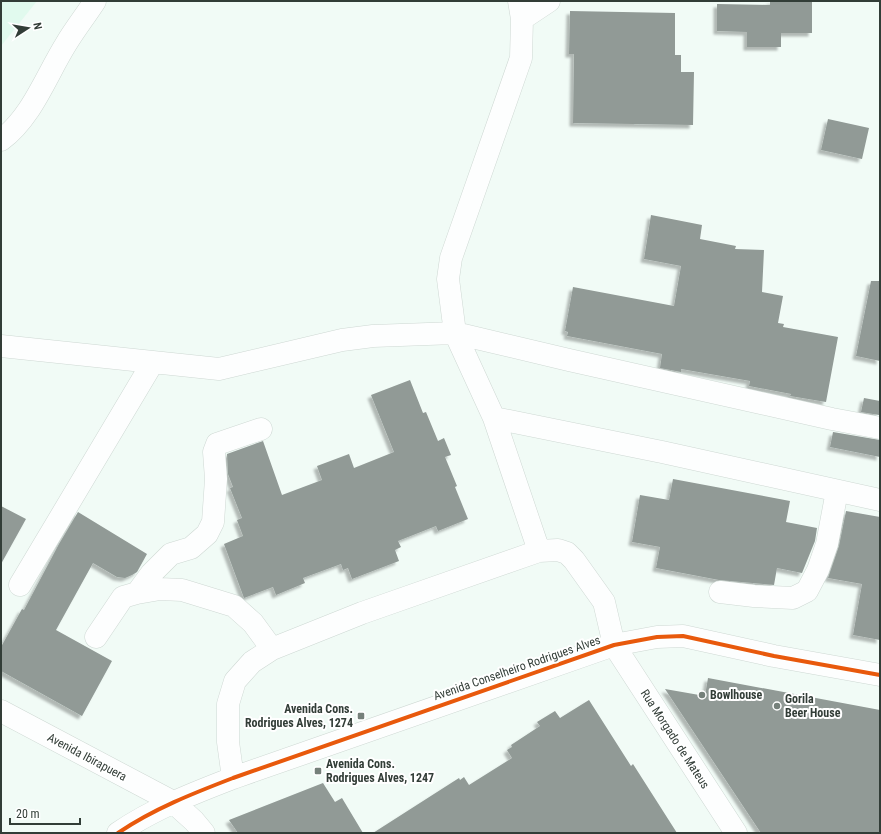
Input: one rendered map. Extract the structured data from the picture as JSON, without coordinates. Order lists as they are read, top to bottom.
{
  "streets": {
    "street": ["Avenida Conselheiro Rodrigues Alves", "Rua Morgado de Mateus", "Avenida Ibirapuera"]
  },
  "crossings": [
    ["Avenida Conselheiro Rodrigues Alves", "Rua Morgado de Mateus"],
    ["Avenida Conselheiro Rodrigues Alves", "Avenida Ibirapuera"]
  ],
  "places": {
    "other": ["Bowlhouse", "Gorila Beer House"],
    "transit": ["Avenida Cons. Rodrigues Alves, 1274", "Avenida Cons. Rodrigues Alves, 1247"]
  },
  "scale_bar": "20 m",
  "north": "right"
}
